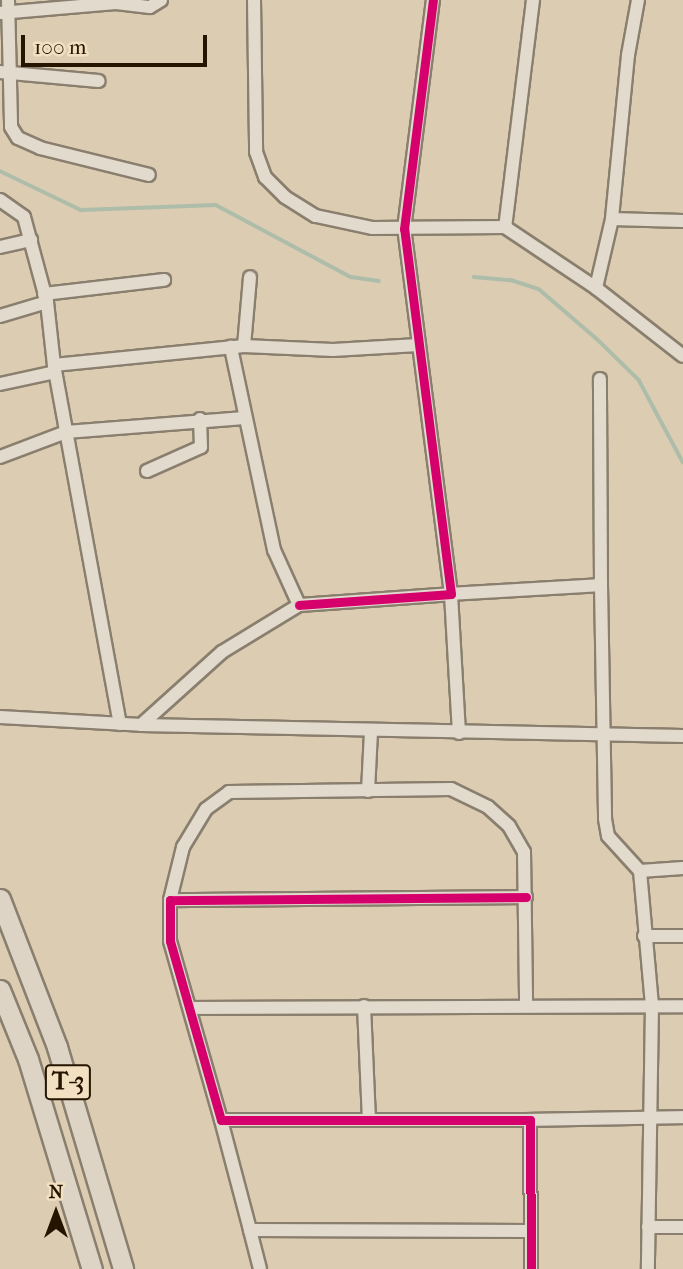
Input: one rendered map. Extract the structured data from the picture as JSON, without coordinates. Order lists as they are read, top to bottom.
{
  "streets": {
    "main road": ["T-3"]
  },
  "scale_bar": "100 m",
  "north": "top"
}
